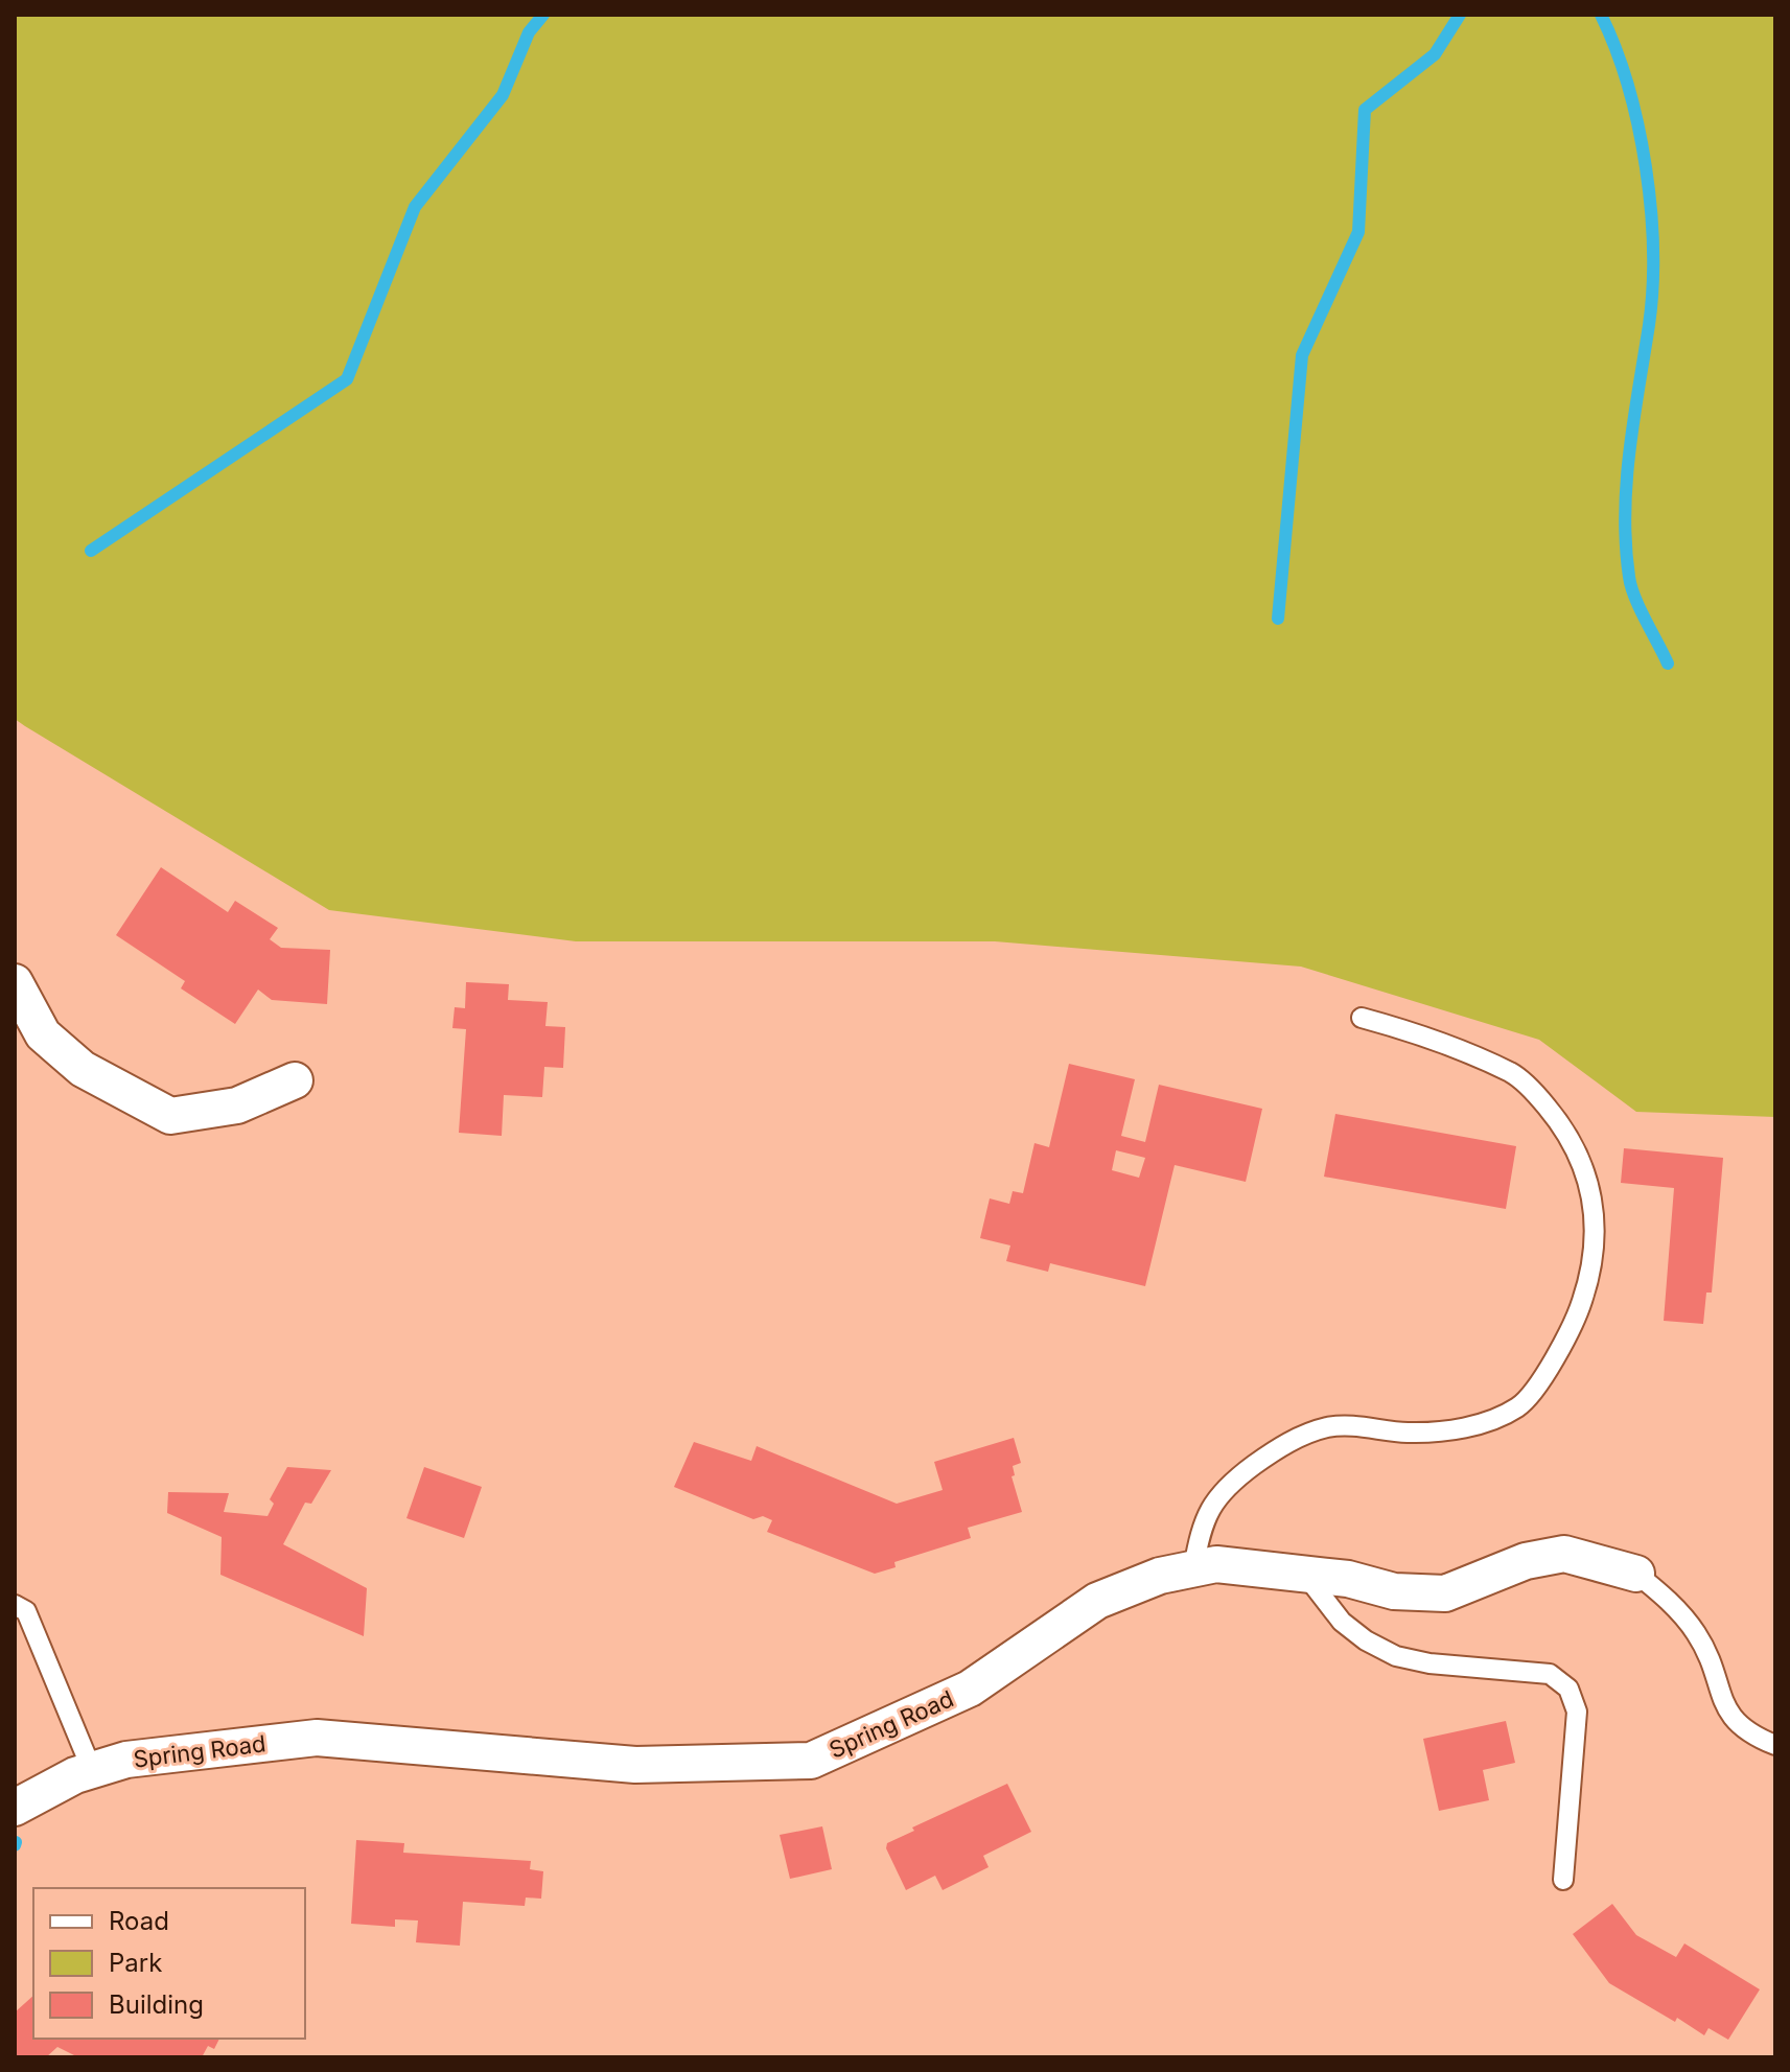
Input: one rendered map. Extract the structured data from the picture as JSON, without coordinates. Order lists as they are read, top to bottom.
{
  "streets": {
    "street": ["Spring Road"]
  },
  "legend": ["Road", "Park", "Building"]
}
